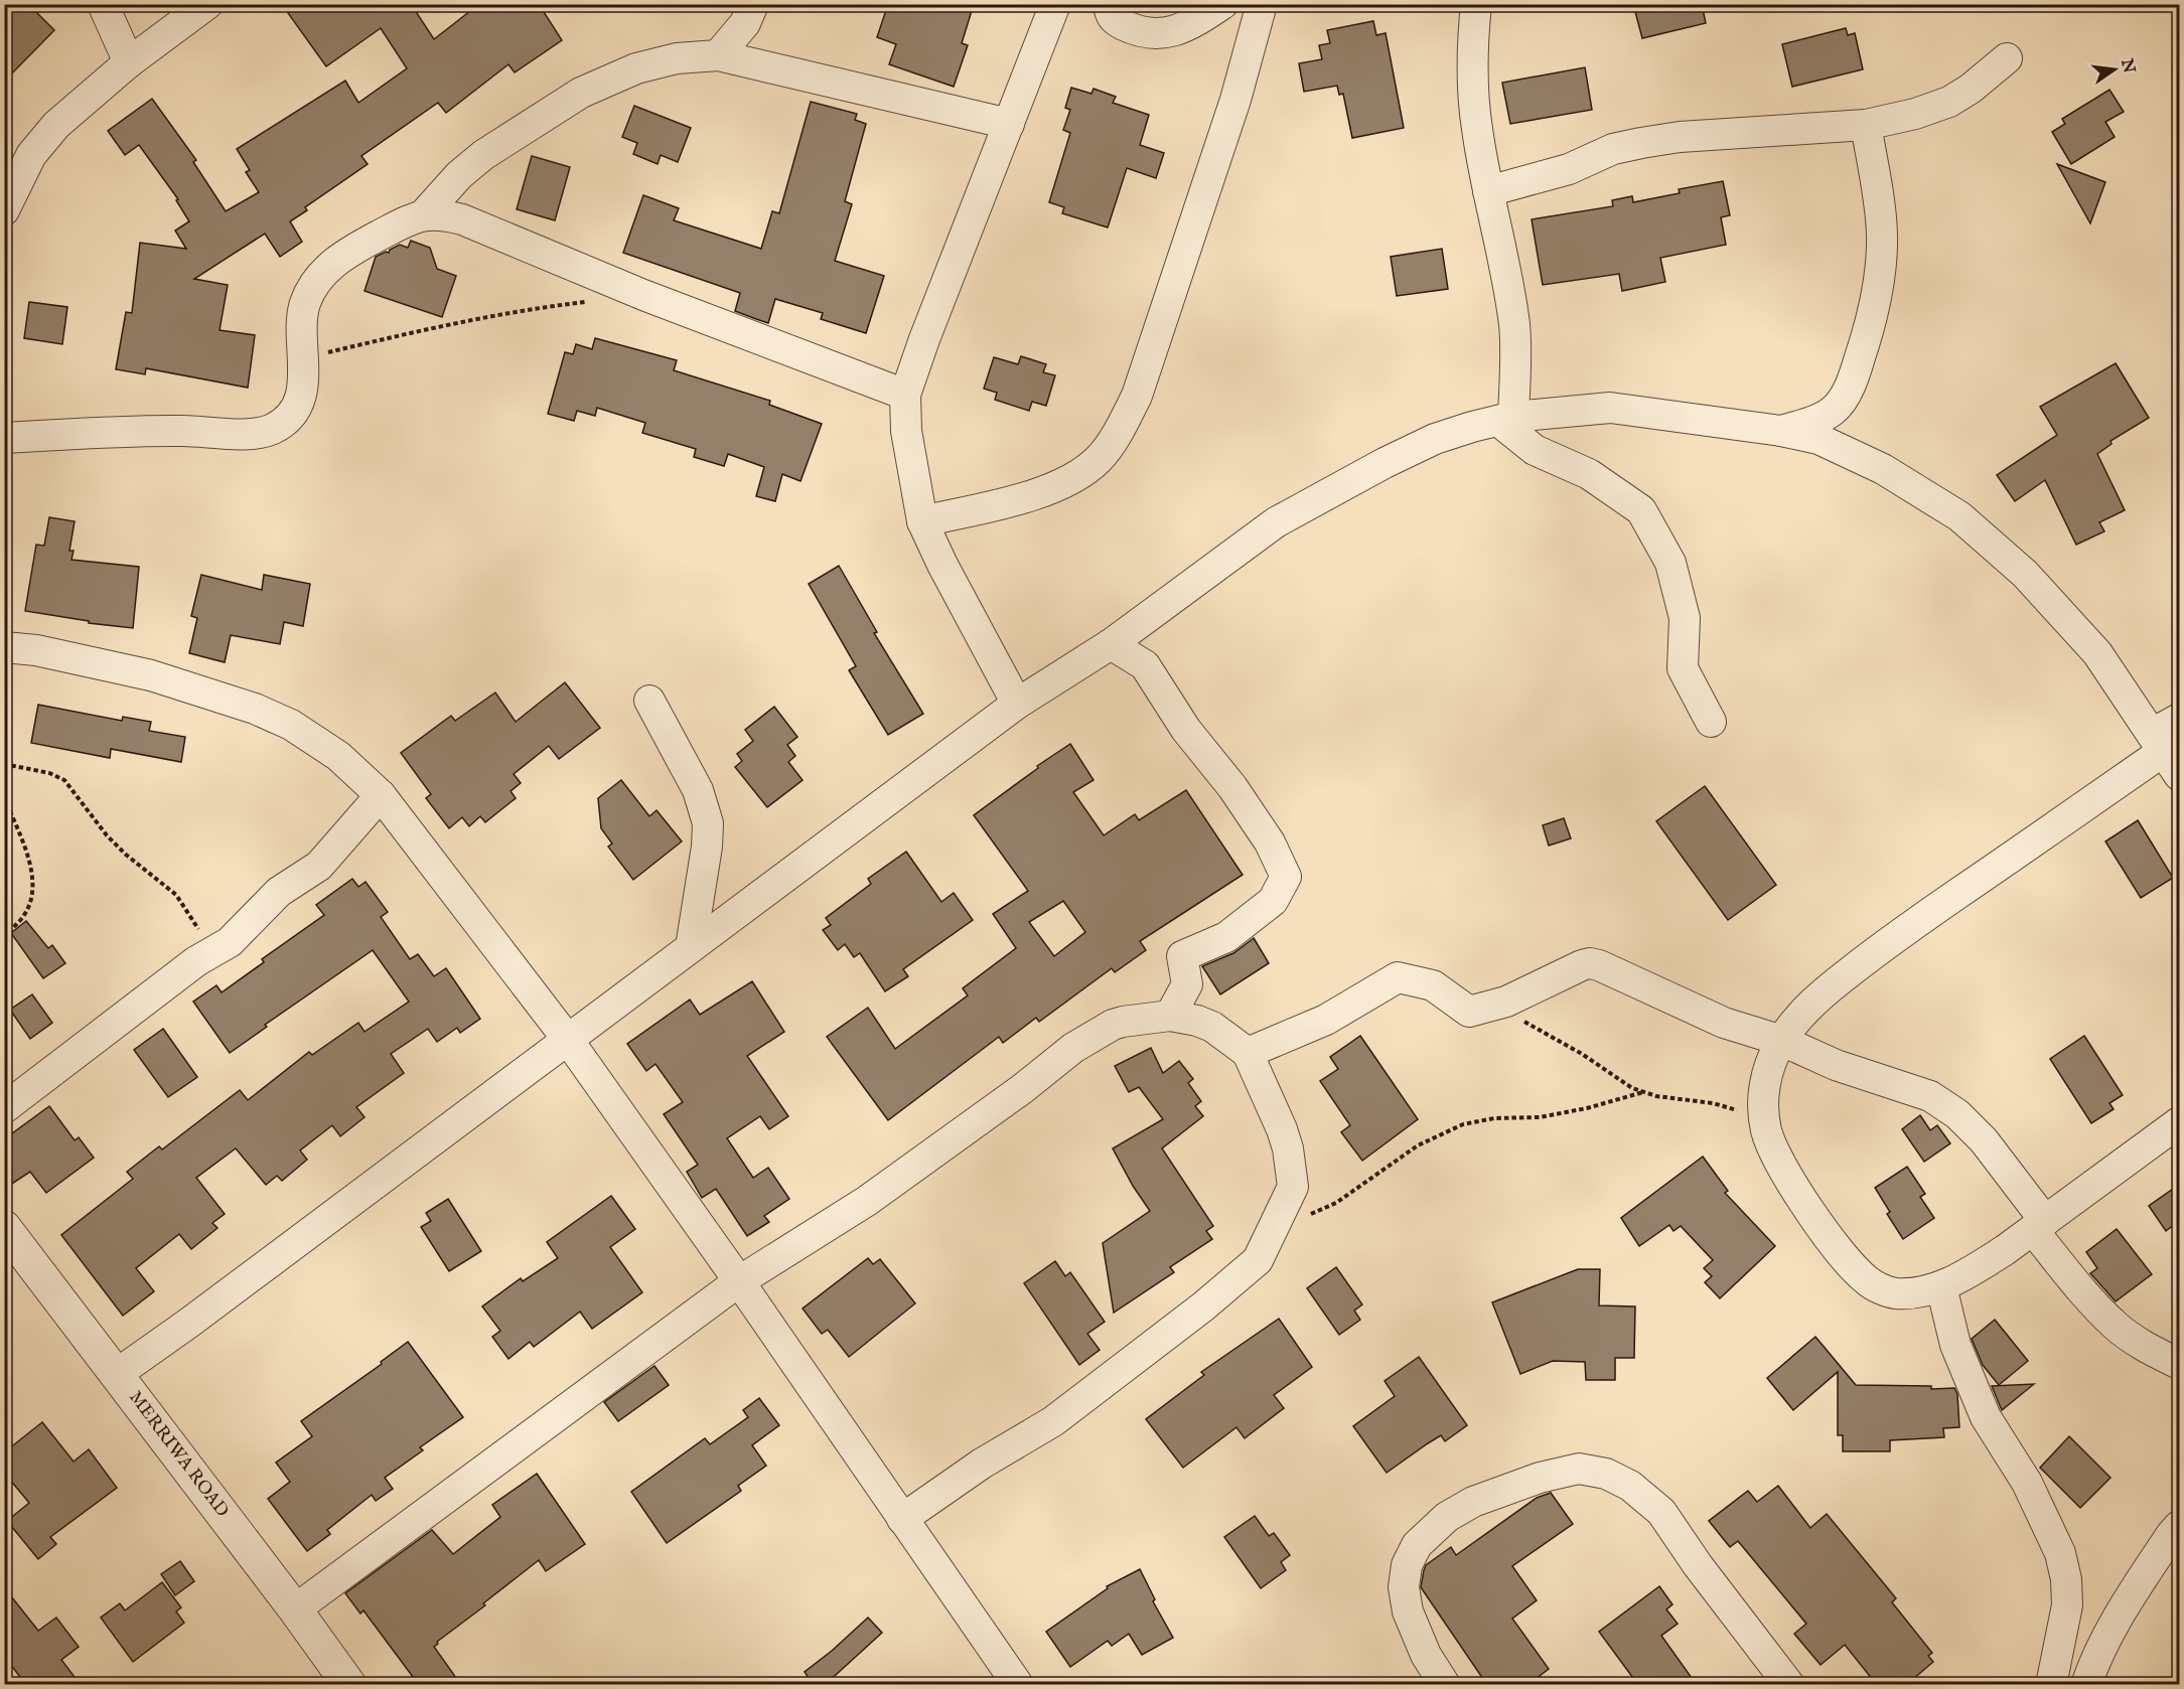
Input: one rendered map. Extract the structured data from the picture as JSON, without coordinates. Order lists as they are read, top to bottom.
{
  "streets": {
    "street": ["MERRIWA ROAD"]
  },
  "north": "right"
}
